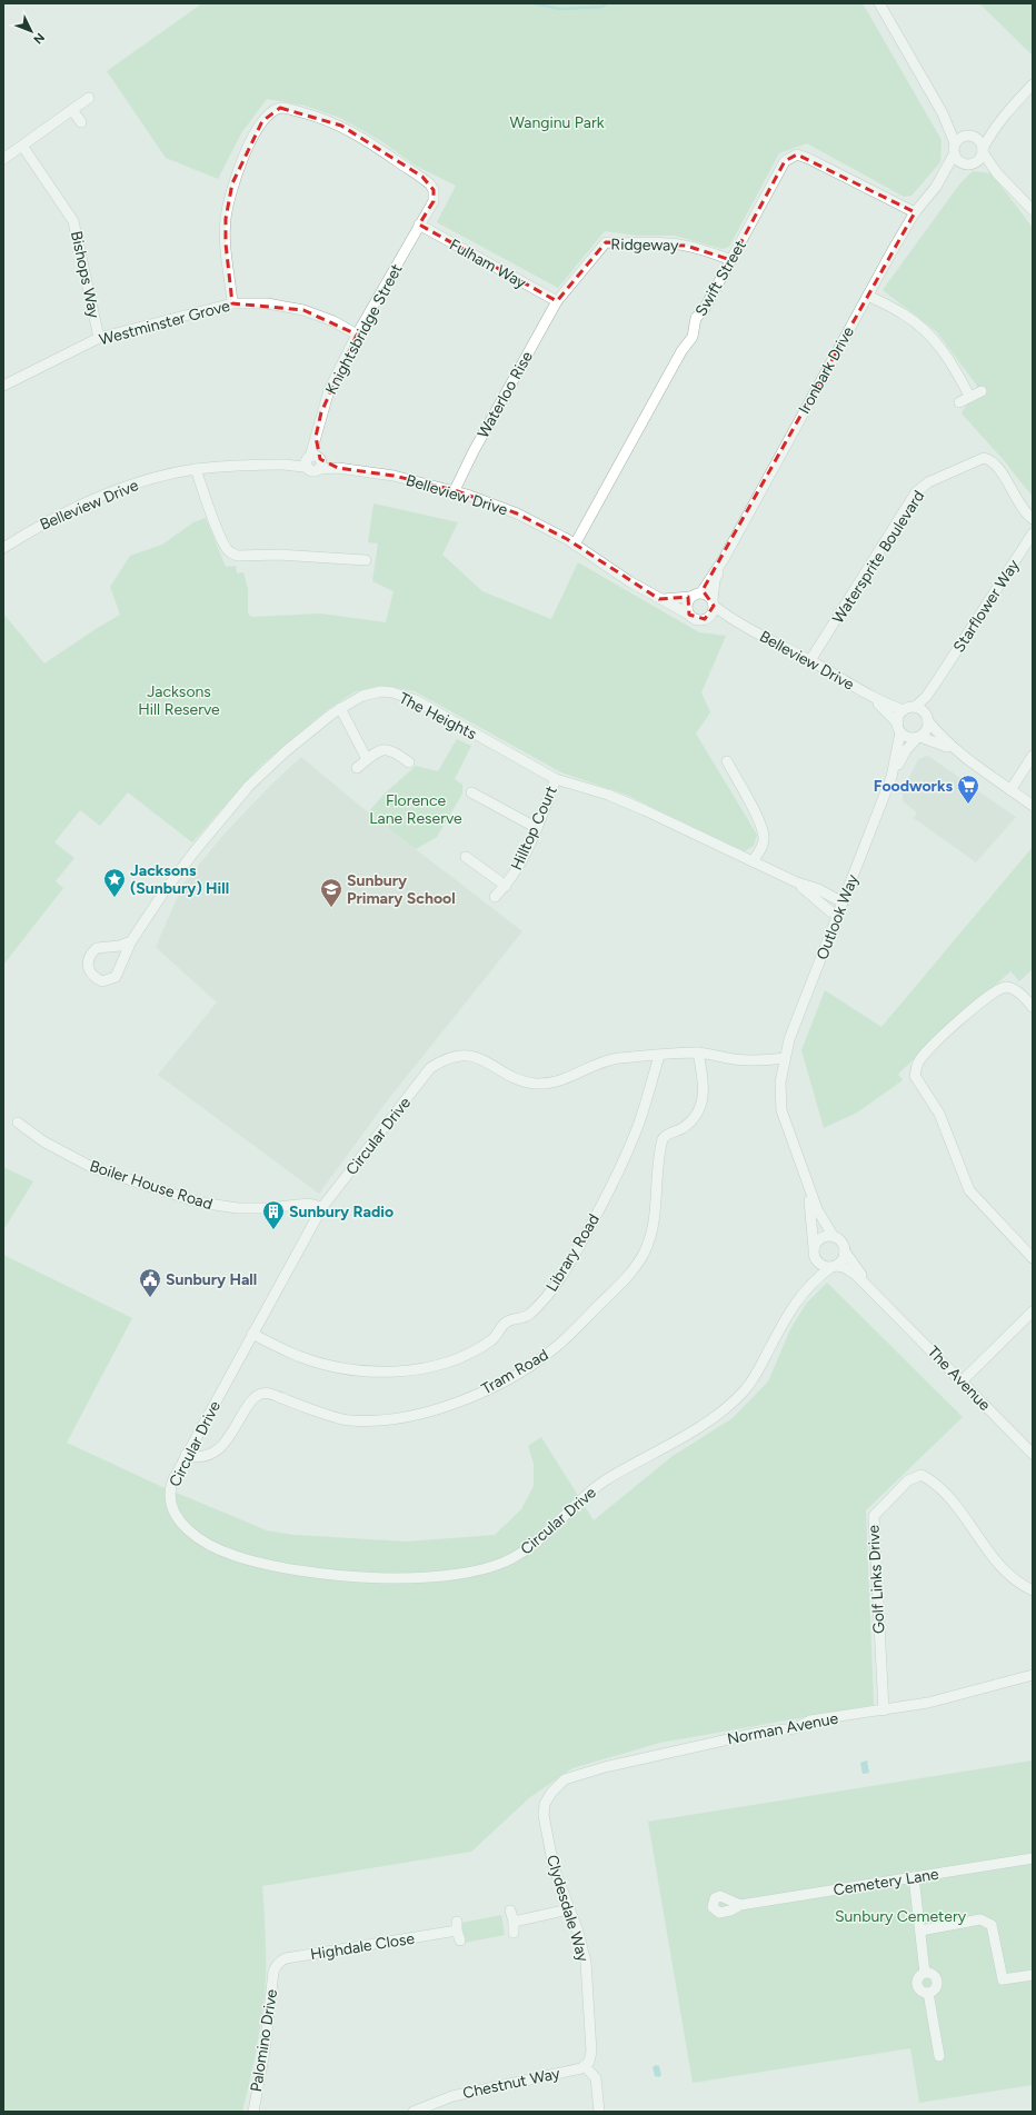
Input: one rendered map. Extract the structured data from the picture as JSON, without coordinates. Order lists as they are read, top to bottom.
{
  "streets": {
    "street": [
      "Ridgeway",
      "Fulham Way",
      "Bishops Way",
      "Swift Street",
      "Westminster Grove",
      "Knightsbridge Street",
      "Ironbark Drive",
      "Waterloo Rise",
      "Belleview Drive",
      "Watersprite Boulevard",
      "Starflower Way",
      "The Heights",
      "Hilltop Court",
      "Outlook Way",
      "Circular Drive",
      "Boiler House Road",
      "Library Road",
      "Tram Road",
      "The Avenue",
      "Golf Links Drive",
      "Norman Avenue",
      "Cemetery Lane",
      "Clydesdale Way",
      "Highdale Close",
      "Palomino Drive",
      "Chestnut Way"
    ]
  },
  "crossings": [
    ["Ridgeway", "Fulham Way"],
    ["Ridgeway", "Swift Street"],
    ["Ridgeway", "Waterloo Rise"],
    ["Fulham Way", "Knightsbridge Street"],
    ["Fulham Way", "Waterloo Rise"],
    ["Bishops Way", "Westminster Grove"],
    ["Swift Street", "Ironbark Drive"],
    ["Swift Street", "Belleview Drive"],
    ["Westminster Grove", "Knightsbridge Street"],
    ["Knightsbridge Street", "Belleview Drive"],
    ["Ironbark Drive", "Belleview Drive"],
    ["Waterloo Rise", "Belleview Drive"],
    ["Belleview Drive", "Watersprite Boulevard"],
    ["Belleview Drive", "Starflower Way"],
    ["Belleview Drive", "Outlook Way"],
    ["Starflower Way", "Outlook Way"],
    ["The Heights", "Hilltop Court"],
    ["The Heights", "Outlook Way"],
    ["Outlook Way", "Circular Drive"],
    ["Outlook Way", "The Avenue"],
    ["Circular Drive", "Boiler House Road"],
    ["Circular Drive", "Library Road"],
    ["Circular Drive", "Tram Road"],
    ["Circular Drive", "The Avenue"],
    ["Golf Links Drive", "Norman Avenue"],
    ["Norman Avenue", "Clydesdale Way"],
    ["Clydesdale Way", "Chestnut Way"],
    ["Highdale Close", "Palomino Drive"]
  ],
  "parks": [
    "Wanginu Park",
    "Jacksons Hill Reserve",
    "Florence Lane Reserve",
    "Sunbury Cemetery"
  ],
  "places": {
    "supermarket": ["Foodworks"],
    "place": ["Jacksons (Sunbury) Hill"],
    "school or university": ["Sunbury Primary School"],
    "building": ["Sunbury Radio"],
    "public building": ["Sunbury Hall"]
  },
  "north": "bottom right"
}
